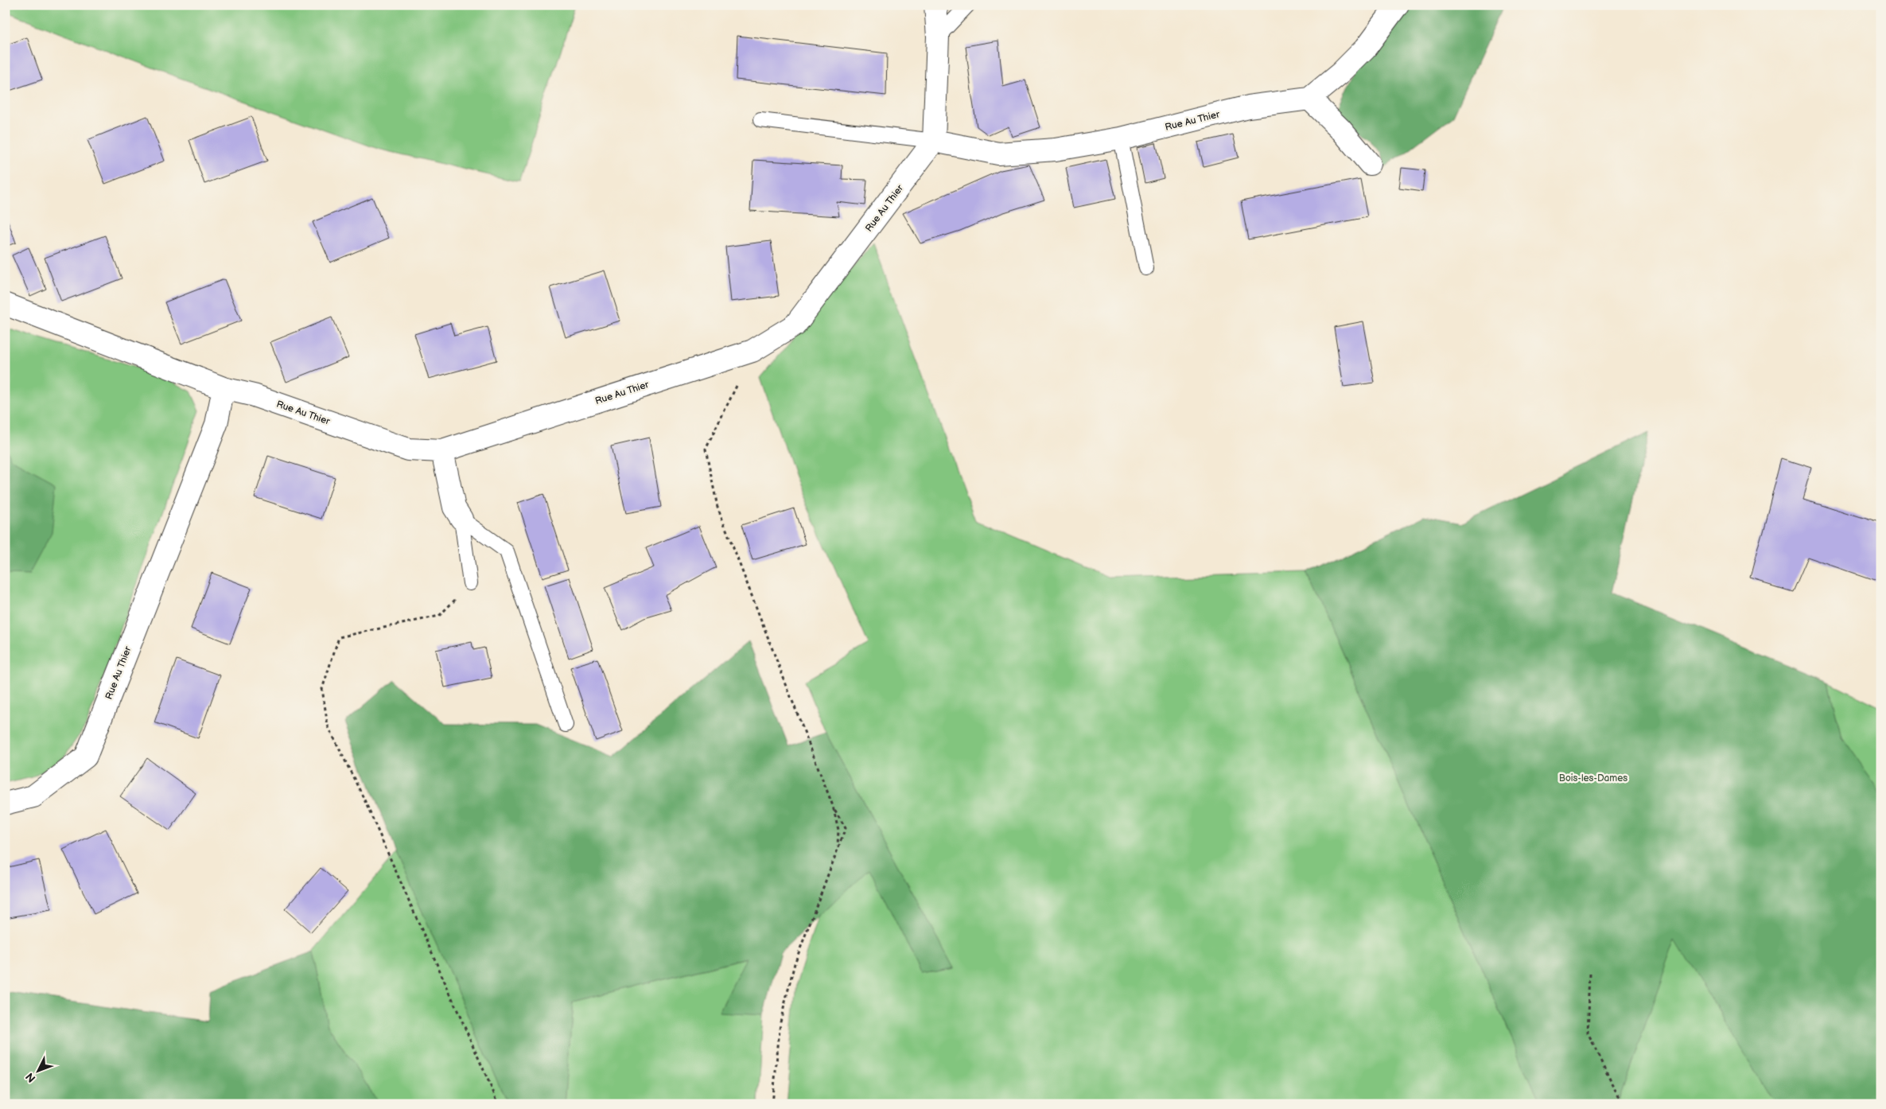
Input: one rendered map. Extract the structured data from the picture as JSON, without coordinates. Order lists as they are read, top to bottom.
{
  "streets": {
    "street": ["Rue Au Thier"]
  },
  "parks": ["Bois-les-Dames"],
  "north": "bottom left"
}
